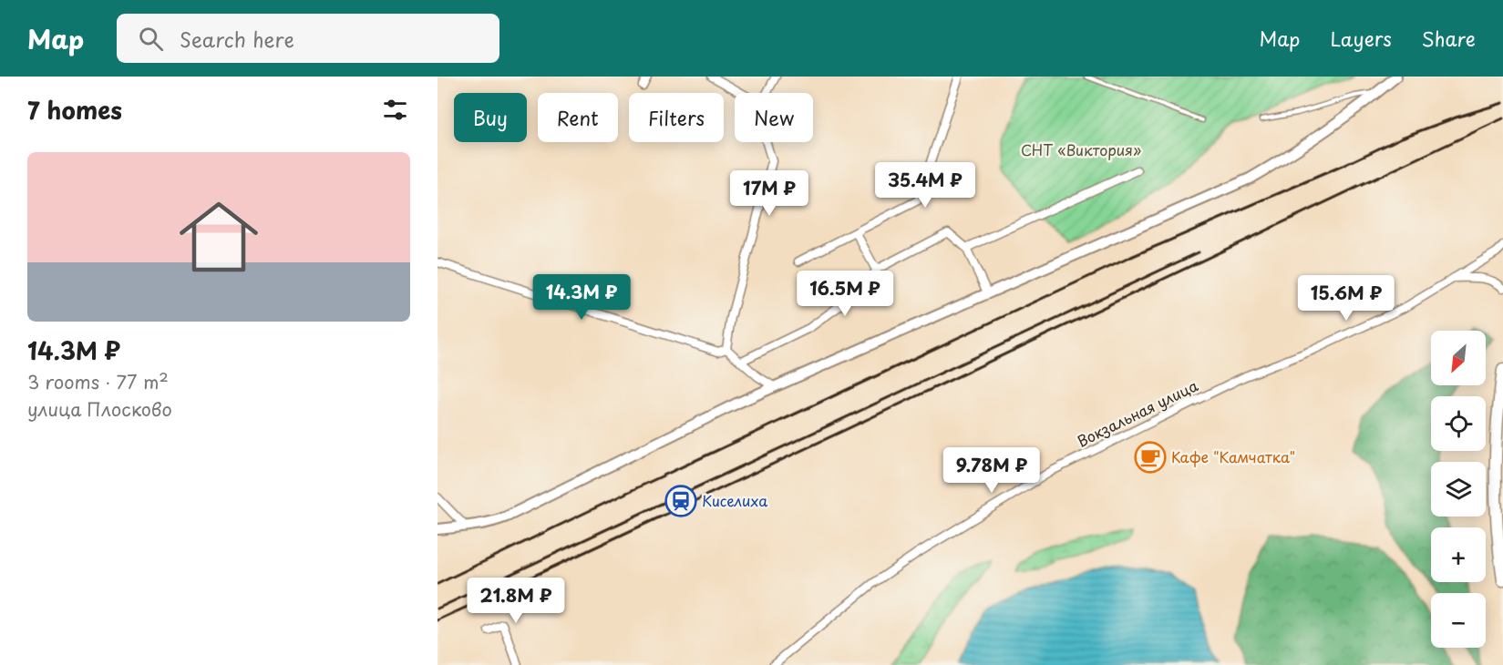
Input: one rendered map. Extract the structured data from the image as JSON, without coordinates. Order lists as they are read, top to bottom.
{
  "streets": {
    "street": ["Вокзальная улица"]
  },
  "parks": ["СНТ «Виктория»"],
  "places": {
    "cafe": ["Кафе \"Камчатка\""],
    "station": ["Киселиха"]
  },
  "north": "bottom left",
  "page": {
    "header": "Map",
    "search": "Search here",
    "nav": ["Map", "Layers", "Share"],
    "heading": "7 homes",
    "chip": [
      "Buy",
      "Rent",
      "Filters",
      "New"
    ],
    "list": [
      {
        "name": "14.3M ₽",
        "note": "3 rooms · 77 m² · улица Плосково"
      }
    ],
    "price": [
      "35.4M ₽",
      "17M ₽",
      "16.5M ₽",
      "14.3M ₽",
      "15.6M ₽",
      "9.78M ₽",
      "21.8M ₽"
    ],
    "map_buttons": ["+", "−"]
  }
}
